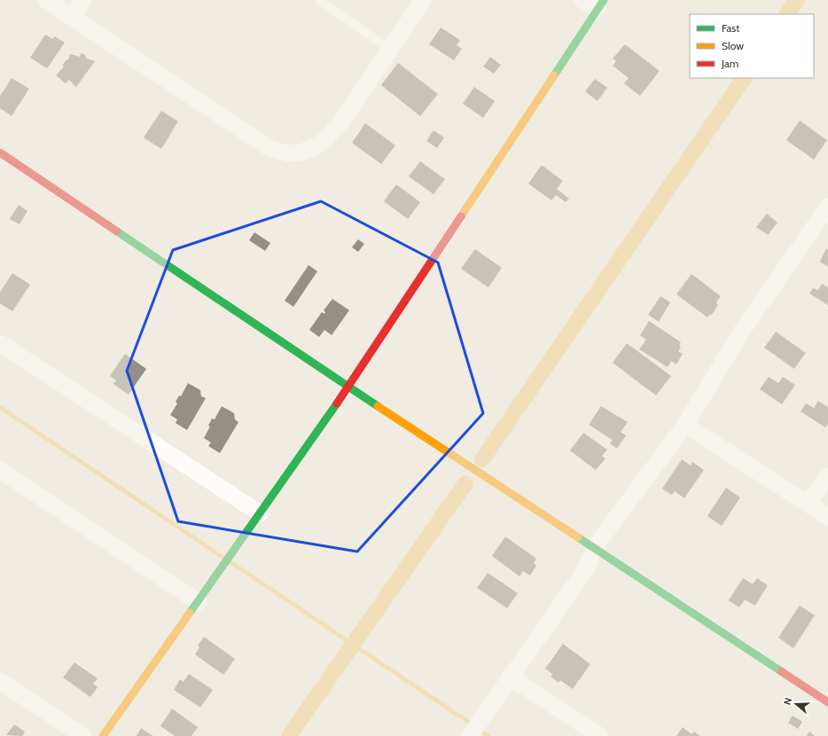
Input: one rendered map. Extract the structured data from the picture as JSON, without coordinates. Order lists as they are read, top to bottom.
{
  "legend": ["Fast", "Slow", "Jam"],
  "north": "left"
}
